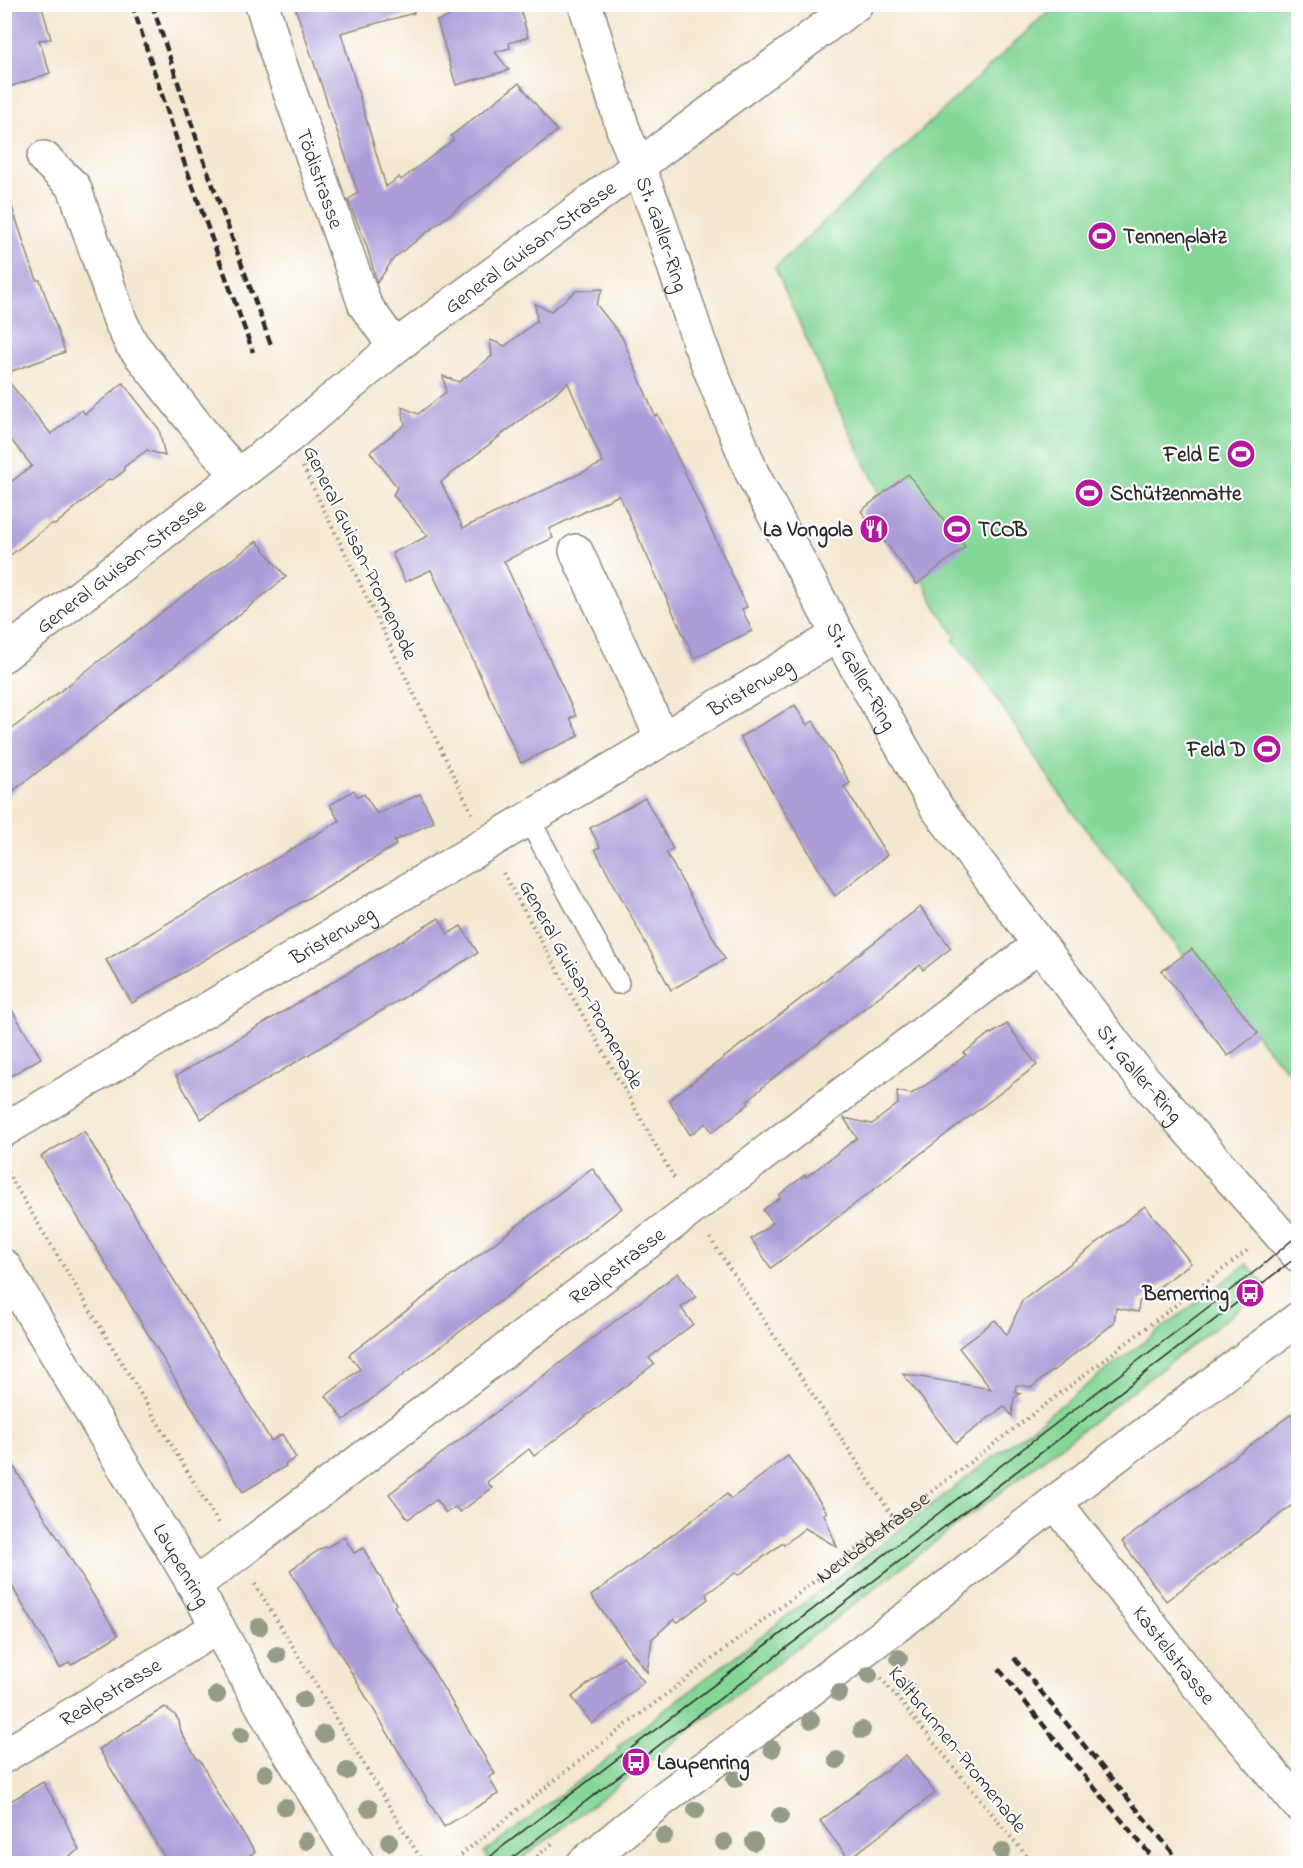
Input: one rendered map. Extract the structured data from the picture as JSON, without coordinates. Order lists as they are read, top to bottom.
{
  "streets": {
    "street": [
      "Tödistrasse",
      "St. Galler-Ring",
      "General Guisan-Strasse",
      "Bristenweg",
      "Realpstrasse",
      "Laupenring",
      "Kastelstrasse"
    ],
    "path": ["General Guisan-Promenade", "Neubadstrasse", "Kaltbrunnen-Promenade"]
  },
  "crossings": [
    ["Tödistrasse", "General Guisan-Strasse"],
    ["St. Galler-Ring", "General Guisan-Strasse"],
    ["St. Galler-Ring", "Bristenweg"],
    ["St. Galler-Ring", "Realpstrasse"],
    ["St. Galler-Ring", "Neubadstrasse"],
    ["General Guisan-Strasse", "General Guisan-Promenade"],
    ["General Guisan-Promenade", "Bristenweg"],
    ["General Guisan-Promenade", "Realpstrasse"],
    ["General Guisan-Promenade", "Neubadstrasse"],
    ["Realpstrasse", "Laupenring"]
  ],
  "places": {
    "sports": [
      "Tennenplatz",
      "Feld E",
      "Schützenmatte",
      "TCOB",
      "Feld D"
    ],
    "restaurant": ["La Vongola"],
    "bus stop": ["Bernerring", "Laupenring"]
  }
}
